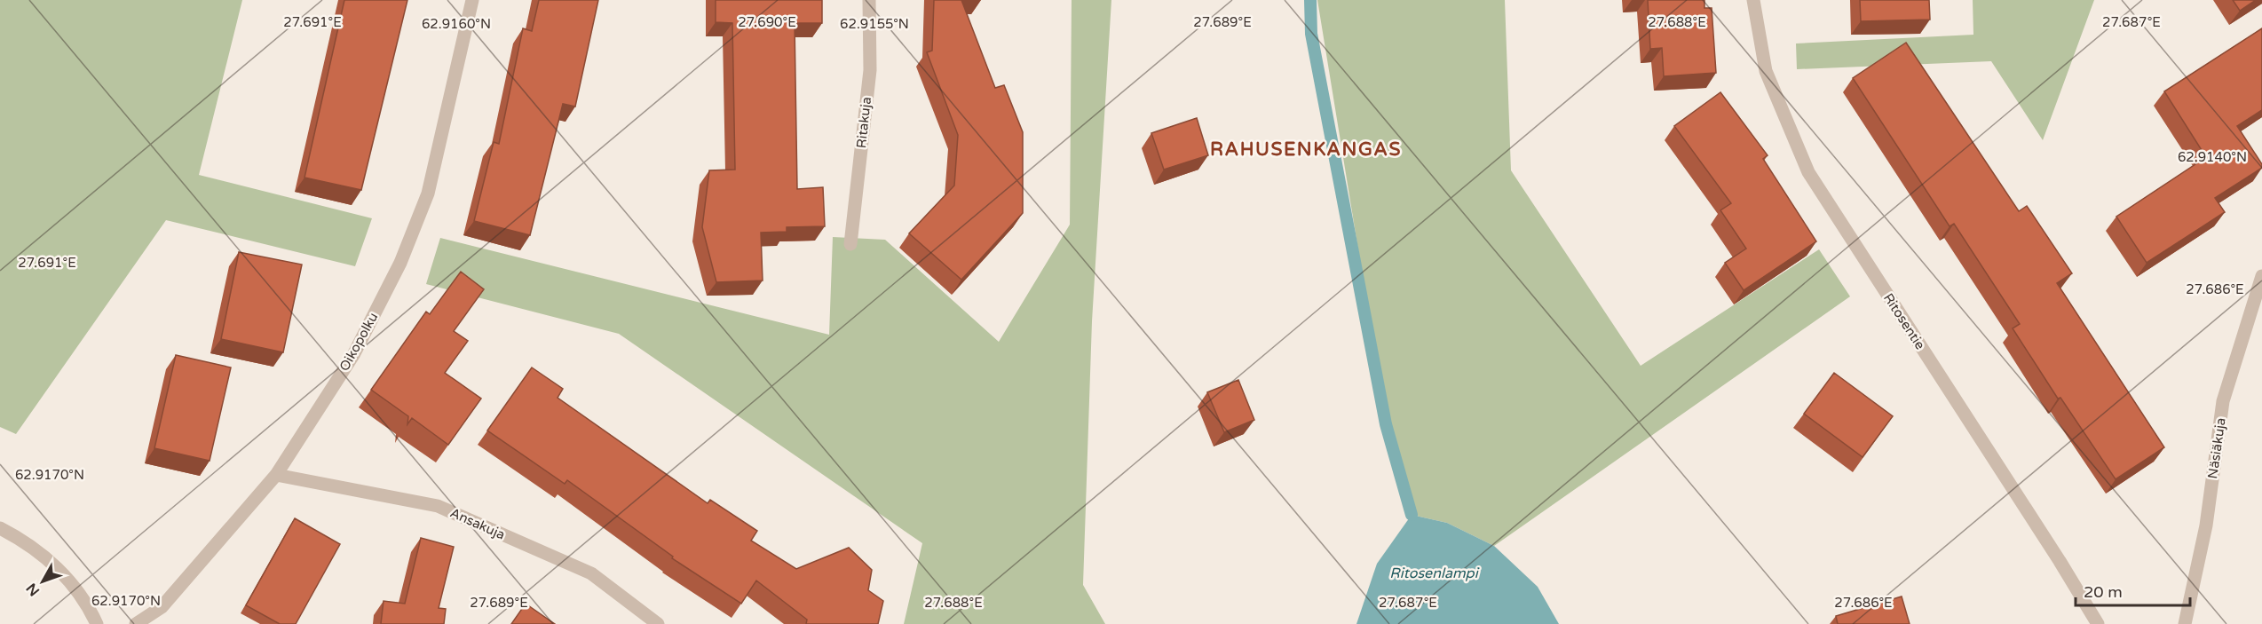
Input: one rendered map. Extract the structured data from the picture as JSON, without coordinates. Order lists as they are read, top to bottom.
{
  "streets": {
    "street": [
      "Ritakuja",
      "Ritosentie",
      "Oikopolku",
      "Näsiäkuja",
      "Ansakuja"
    ]
  },
  "crossings": [
    ["Oikopolku", "Ansakuja"]
  ],
  "districts": ["RAHUSENKANGAS"],
  "water": ["Ritosenlampi"],
  "scale_bar": "20 m",
  "north": "bottom left",
  "coordinates": [
    "27.689°E",
    "27.687°E",
    "27.691°E",
    "27.690°E",
    "27.688°E",
    "62.9160°N",
    "62.9155°N",
    "62.9140°N",
    "27.686°E",
    "62.9170°N"
  ]
}
